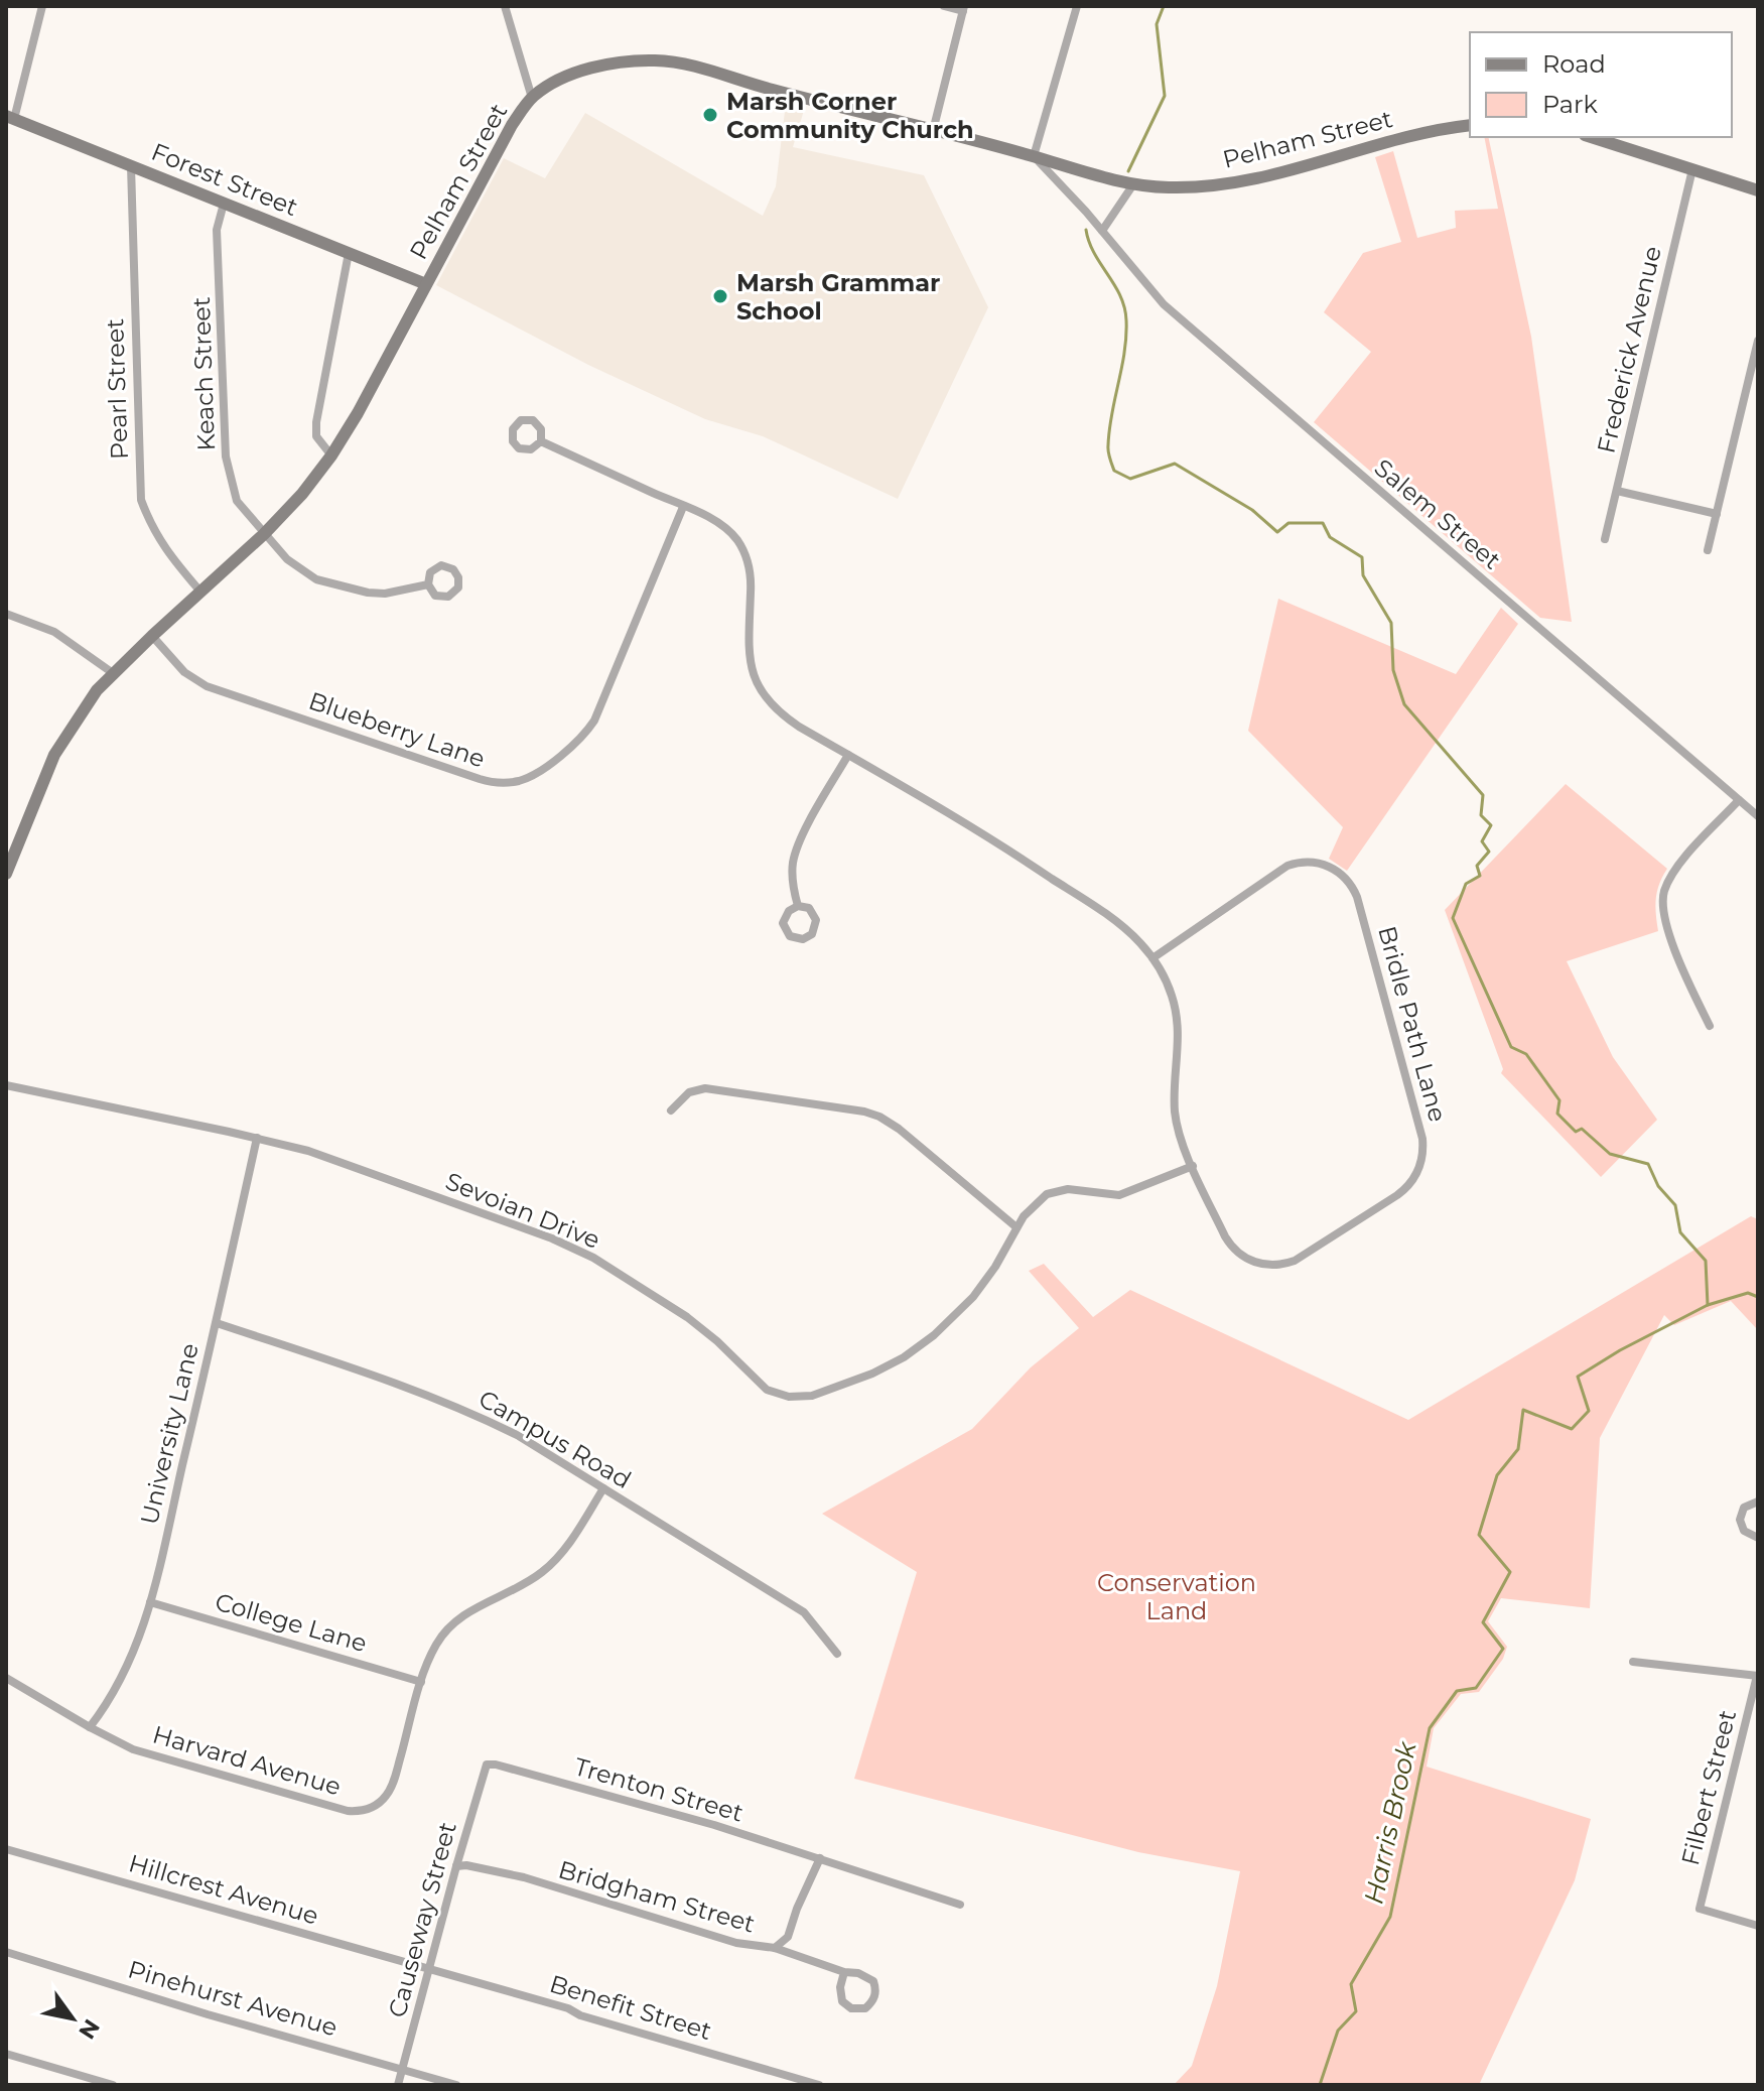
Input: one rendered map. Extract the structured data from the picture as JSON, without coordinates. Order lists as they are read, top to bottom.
{
  "streets": {
    "street": [
      "Pelham Street",
      "Forest Street",
      "Frederick Avenue",
      "Keach Street",
      "Pearl Street",
      "Salem Street",
      "Blueberry Lane",
      "Bridle Path Lane",
      "Sevoian Drive",
      "University Lane",
      "Campus Road",
      "College Lane",
      "Harvard Avenue",
      "Filbert Street",
      "Trenton Street",
      "Hillcrest Avenue",
      "Bridgham Street",
      "Causeway Street",
      "Pinehurst Avenue",
      "Benefit Street"
    ]
  },
  "crossings": [
    ["Pelham Street", "Forest Street"],
    ["Pelham Street", "Keach Street"],
    ["Pelham Street", "Pearl Street"],
    ["Pelham Street", "Salem Street"],
    ["Pelham Street", "Blueberry Lane"],
    ["Forest Street", "Keach Street"],
    ["Forest Street", "Pearl Street"],
    ["Blueberry Lane", "Bridle Path Lane"],
    ["Bridle Path Lane", "Sevoian Drive"],
    ["Sevoian Drive", "University Lane"],
    ["University Lane", "Campus Road"],
    ["University Lane", "College Lane"],
    ["University Lane", "Harvard Avenue"],
    ["Campus Road", "Harvard Avenue"],
    ["College Lane", "Harvard Avenue"],
    ["Trenton Street", "Causeway Street"],
    ["Hillcrest Avenue", "Causeway Street"],
    ["Hillcrest Avenue", "Benefit Street"],
    ["Bridgham Street", "Causeway Street"],
    ["Causeway Street", "Pinehurst Avenue"],
    ["Causeway Street", "Benefit Street"]
  ],
  "water": ["Harris Brook"],
  "parks": ["Conservation Land"],
  "places": ["Marsh Corner Community Church", "Marsh Grammar School"],
  "legend": ["Road", "Park"],
  "north": "bottom right"
}
